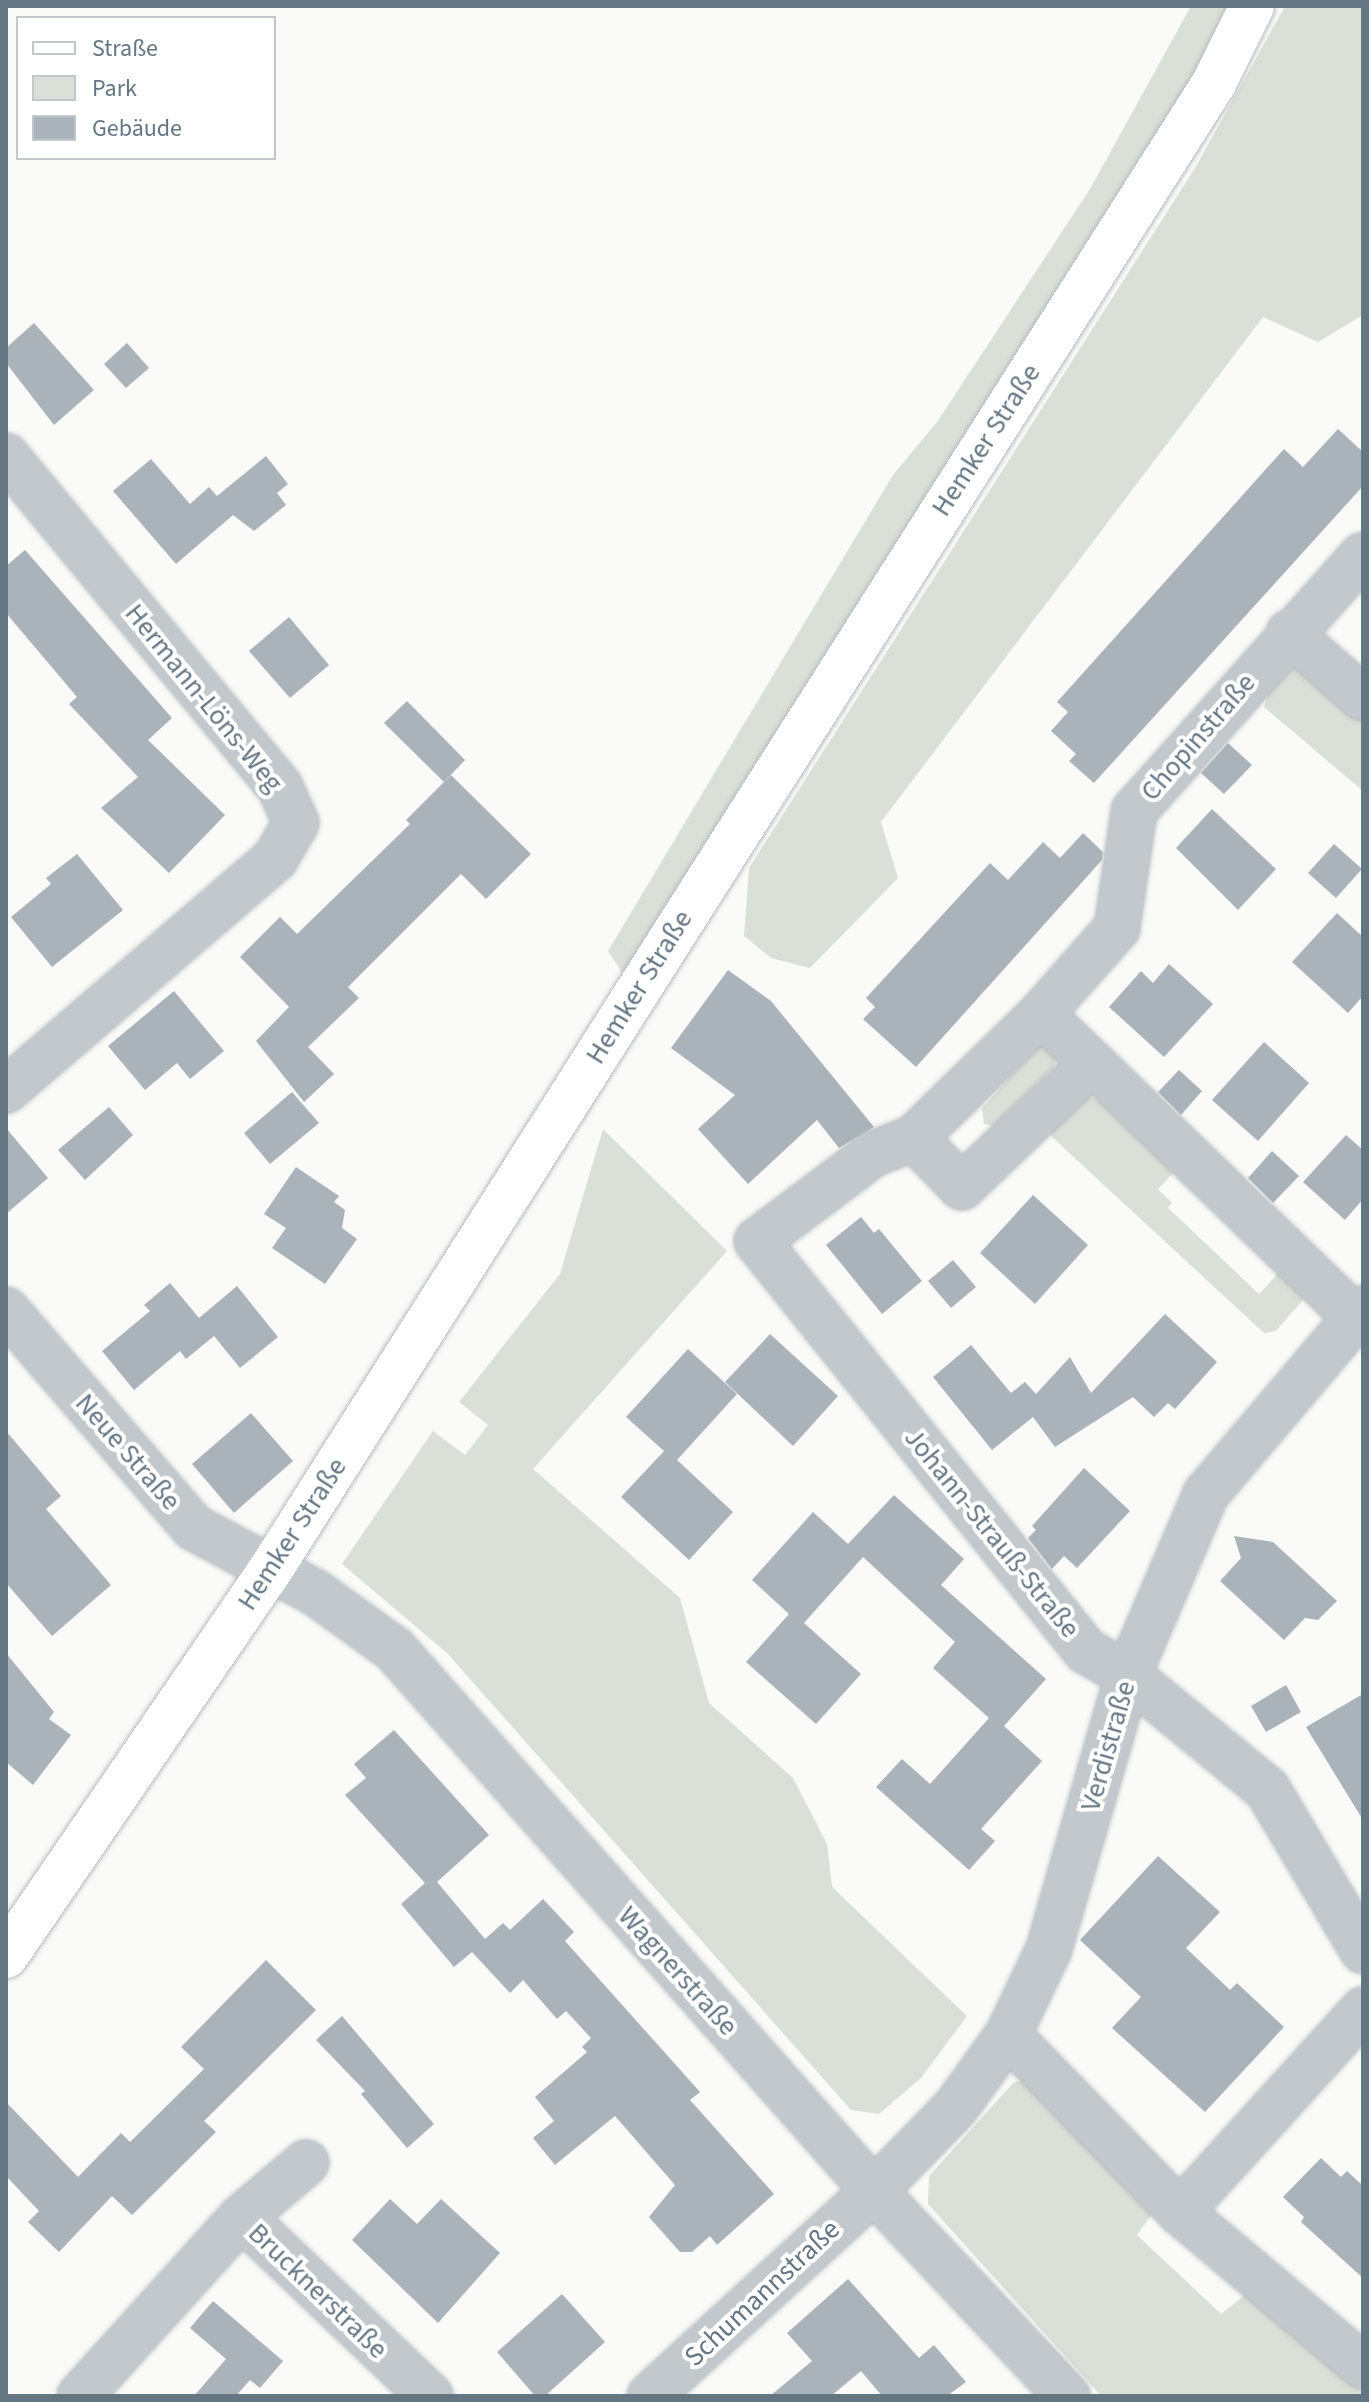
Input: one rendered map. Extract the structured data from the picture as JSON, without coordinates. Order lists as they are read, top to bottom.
{
  "streets": {
    "main road": ["Hemker Straße"],
    "street": [
      "Hermann-Löns-Weg",
      "Chopinstraße",
      "Neue Straße",
      "Johann-Strauß-Straße",
      "Verdistraße",
      "Wagnerstraße",
      "Brucknerstraße",
      "Schumannstraße"
    ]
  },
  "crossings": [
    ["Hemker Straße", "Neue Straße"],
    ["Hemker Straße", "Wagnerstraße"],
    ["Chopinstraße", "Johann-Strauß-Straße"],
    ["Neue Straße", "Wagnerstraße"],
    ["Johann-Strauß-Straße", "Verdistraße"],
    ["Verdistraße", "Wagnerstraße"],
    ["Verdistraße", "Schumannstraße"],
    ["Wagnerstraße", "Schumannstraße"]
  ],
  "legend": ["Straße", "Park", "Gebäude"]
}
